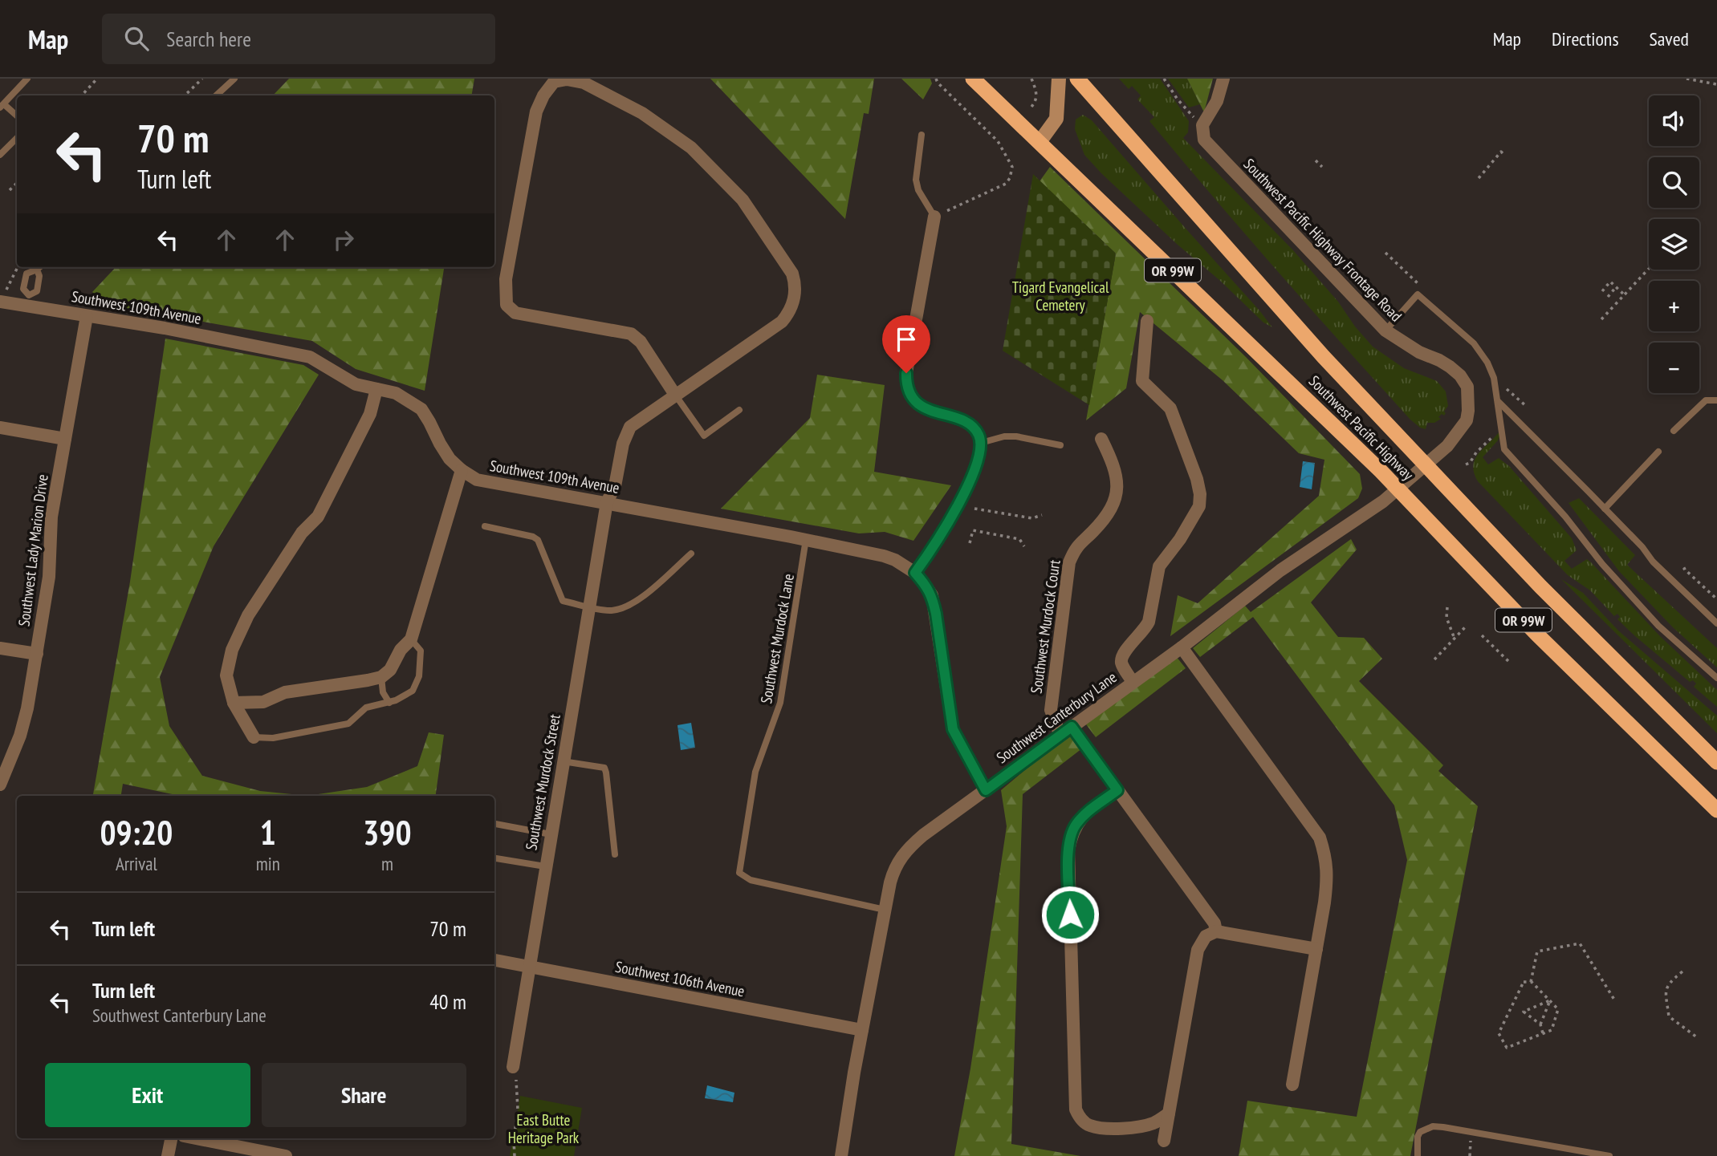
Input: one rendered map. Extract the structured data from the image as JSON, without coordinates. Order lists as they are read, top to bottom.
{
  "streets": {
    "highway": ["OR 99W", "Southwest Pacific Highway"],
    "street": [
      "Southwest Pacific Highway Frontage Road",
      "Southwest 109th Avenue",
      "Southwest Lady Marion Drive",
      "Southwest Murdock Court",
      "Southwest Canterbury Lane",
      "Southwest Murdock Street",
      "Southwest 106th Avenue"
    ],
    "lane": ["Southwest Murdock Lane"]
  },
  "crossings": [
    ["Southwest Pacific Highway Frontage Road", "Southwest Pacific Highway"],
    ["Southwest Pacific Highway Frontage Road", "Southwest Canterbury Lane"],
    ["Southwest 109th Avenue", "Southwest Lady Marion Drive"],
    ["Southwest 109th Avenue", "Southwest Murdock Lane"],
    ["Southwest 109th Avenue", "Southwest Canterbury Lane"],
    ["Southwest 109th Avenue", "Southwest Murdock Street"],
    ["Southwest Pacific Highway", "Southwest Canterbury Lane"],
    ["Southwest Murdock Court", "Southwest Canterbury Lane"],
    ["Southwest Murdock Lane", "Southwest Canterbury Lane"],
    ["Southwest Canterbury Lane", "Southwest 106th Avenue"],
    ["Southwest Murdock Street", "Southwest 106th Avenue"]
  ],
  "parks": ["Tigard Evangelical Cemetery", "East Butte Heritage Park"],
  "page": {
    "header": "Map",
    "search": "Search here",
    "nav": ["Map", "Directions", "Saved"],
    "map_buttons": ["+", "−"],
    "turn": ["70 m", "Turn left"],
    "eta": [
      "09:20",
      "Arrival",
      "1",
      "min",
      "390",
      "m"
    ],
    "list": [
      {
        "name": "Turn left",
        "value": "70 m"
      },
      {
        "name": "Turn left",
        "note": "Southwest Canterbury Lane",
        "value": "40 m"
      }
    ],
    "buttons": ["Exit", "Share"]
  }
}
